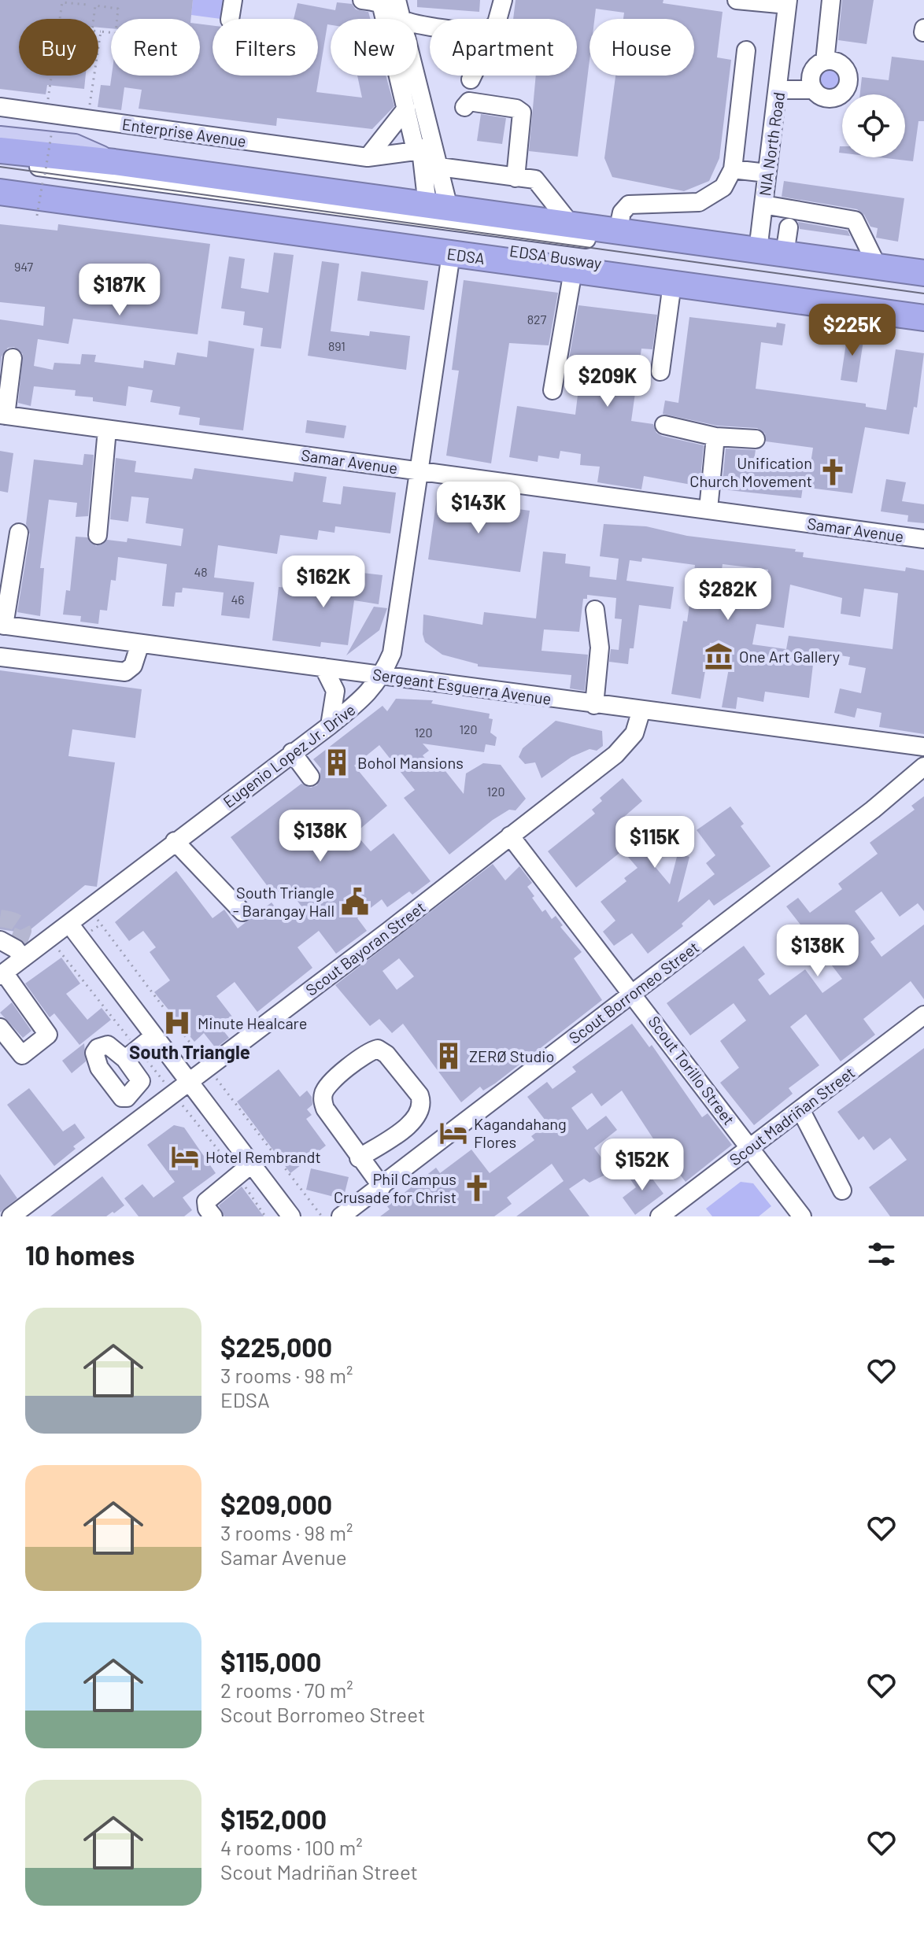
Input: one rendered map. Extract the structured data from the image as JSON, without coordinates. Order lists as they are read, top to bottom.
{
  "streets": {
    "highway": ["EDSA"],
    "street": [
      "Enterprise Avenue",
      "NIA North Road",
      "EDSA Busway",
      "Samar Avenue",
      "Sergeant Esguerra Avenue",
      "Eugenio Lopez Jr. Drive",
      "Scout Bayoran Street",
      "Scout Borromeo Street",
      "Scout Torillo Street",
      "Scout Madriñan Street"
    ]
  },
  "crossings": [
    ["EDSA", "EDSA Busway"],
    ["EDSA", "Eugenio Lopez Jr. Drive"],
    ["Samar Avenue", "Eugenio Lopez Jr. Drive"],
    ["Sergeant Esguerra Avenue", "Eugenio Lopez Jr. Drive"],
    ["Sergeant Esguerra Avenue", "Scout Bayoran Street"],
    ["Scout Bayoran Street", "Scout Torillo Street"],
    ["Scout Borromeo Street", "Scout Torillo Street"],
    ["Scout Torillo Street", "Scout Madriñan Street"]
  ],
  "districts": ["South Triangle"],
  "places": {
    "church": ["Unification Church Movement", "Phil Campus Crusade for Christ"],
    "museum": ["One Art Gallery"],
    "building": ["Bohol Mansions", "ZERØ Studio"],
    "public building": ["South Triangle - Barangay Hall"],
    "hospital": ["Minute Healcare"],
    "hotel": ["Kagandahang Flores", "Hotel Rembrandt"]
  },
  "house_numbers": [
    "947",
    "827",
    "891",
    "48",
    "46",
    "120",
    "120",
    "120"
  ],
  "page": {
    "chip": [
      "Buy",
      "Rent",
      "Filters",
      "New",
      "Apartment",
      "House"
    ],
    "price": [
      "$187K",
      "$225K",
      "$209K",
      "$143K",
      "$162K",
      "$282K",
      "$138K",
      "$115K",
      "$138K",
      "$152K"
    ],
    "heading": "10 homes",
    "list": [
      {
        "name": "$225,000",
        "note": "3 rooms · 98 m² · EDSA"
      },
      {
        "name": "$209,000",
        "note": "3 rooms · 98 m² · Samar Avenue"
      },
      {
        "name": "$115,000",
        "note": "2 rooms · 70 m² · Scout Borromeo Street"
      },
      {
        "name": "$152,000",
        "note": "4 rooms · 100 m² · Scout Madriñan Street"
      }
    ]
  }
}
